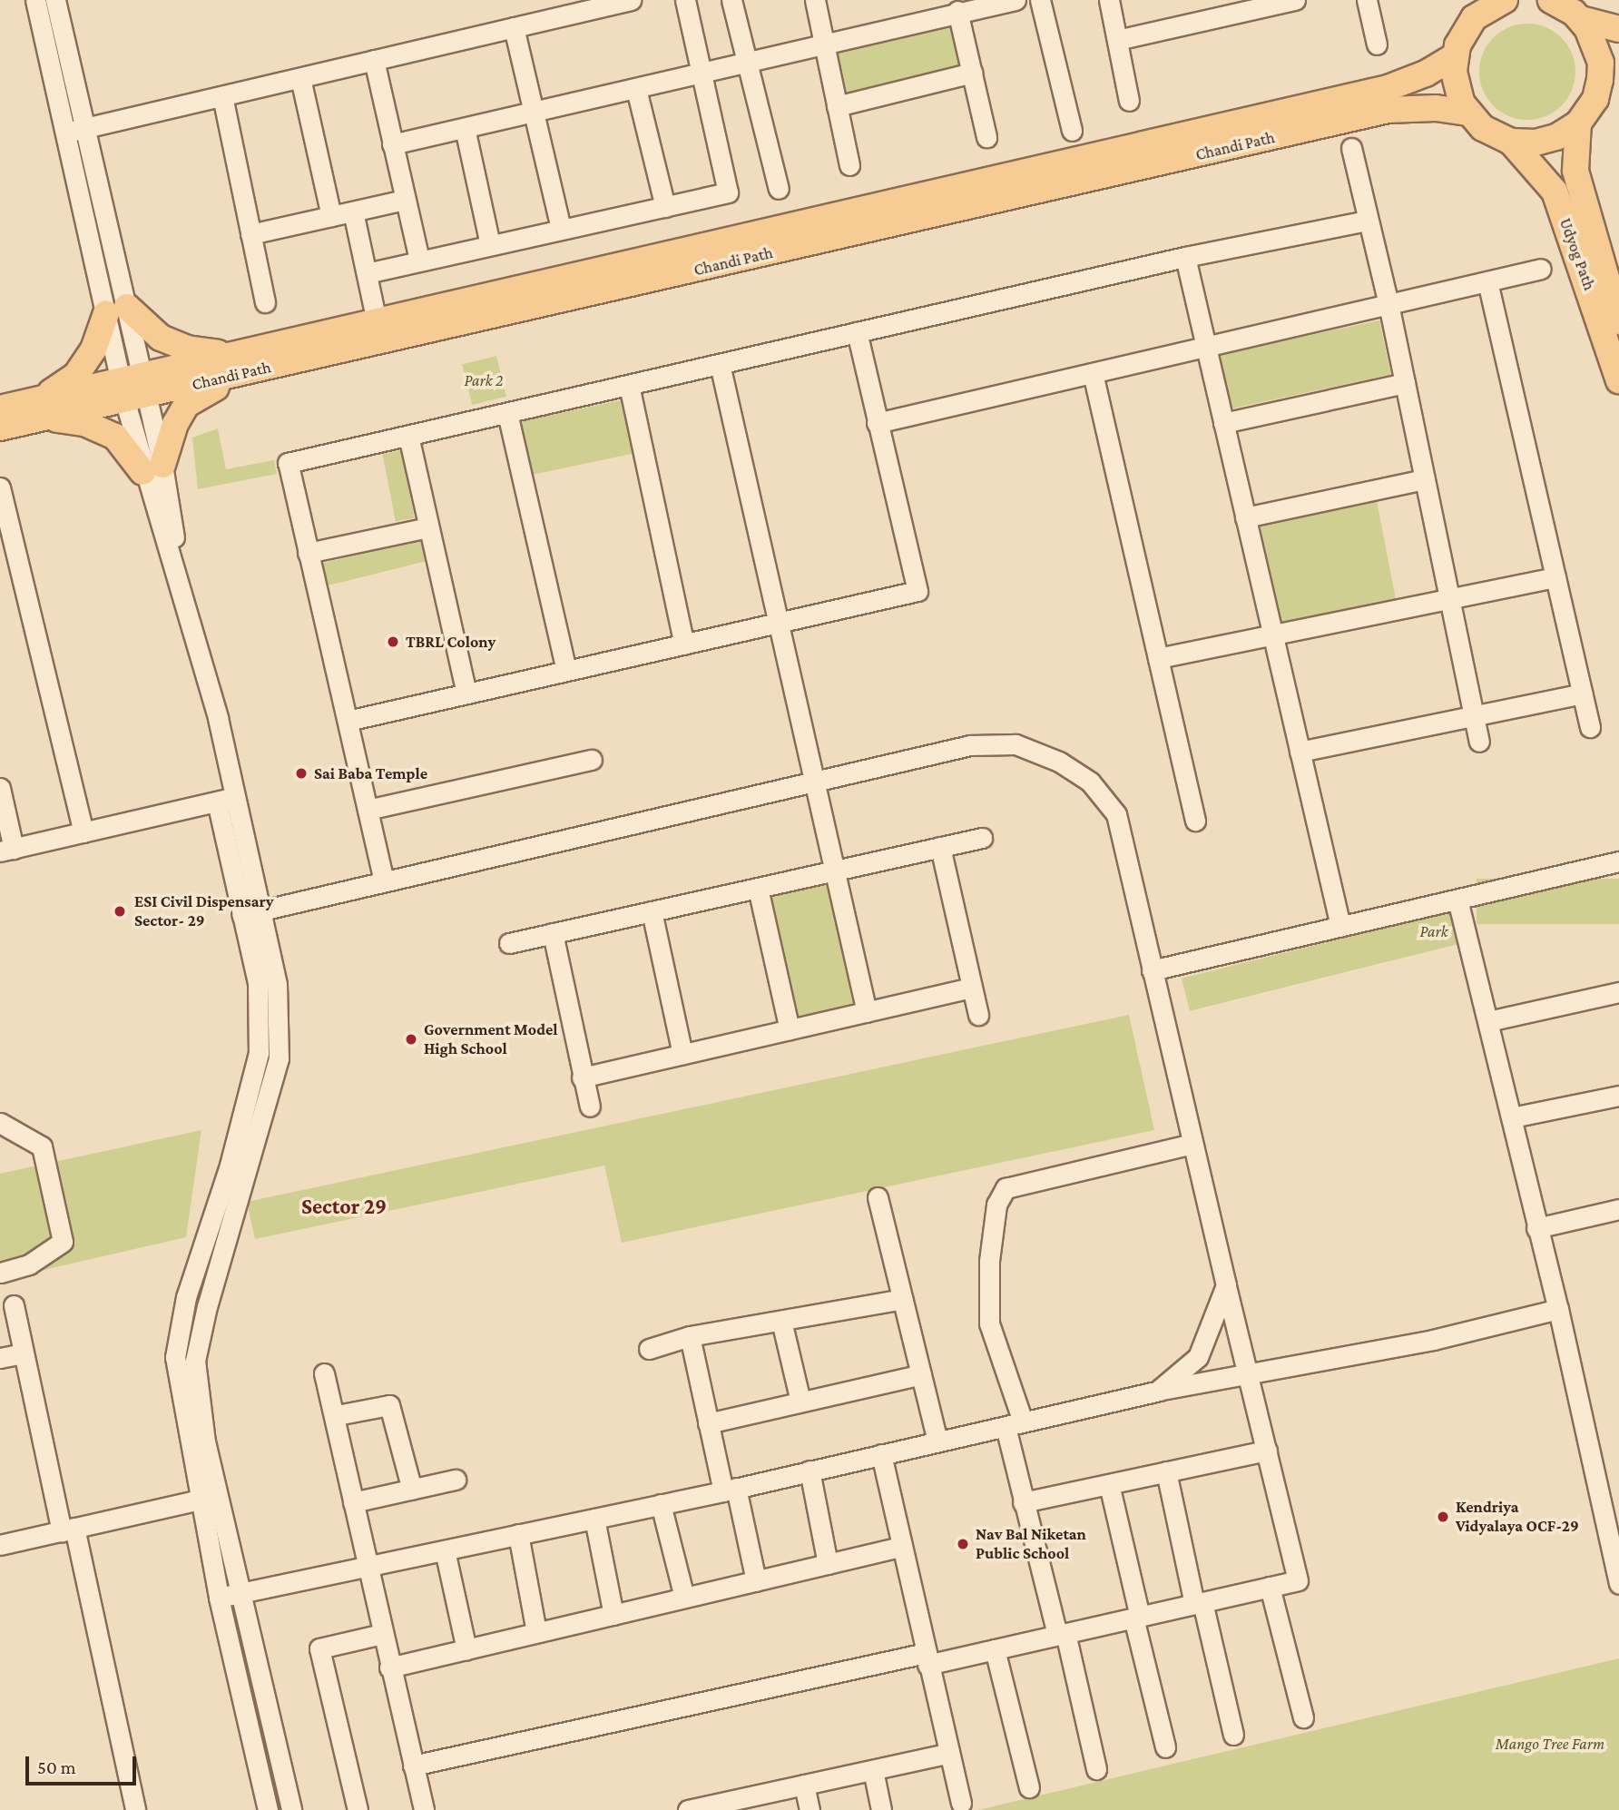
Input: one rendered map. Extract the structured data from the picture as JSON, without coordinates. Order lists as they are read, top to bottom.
{
  "streets": {
    "main road": ["Chandi Path", "Udyog Path"]
  },
  "districts": ["Sector 29"],
  "parks": ["Park 2", "Park", "Mango Tree Farm"],
  "places": [
    "TBRL Colony",
    "Sai Baba Temple",
    "ESI Civil Dispensary Sector- 29",
    "Government Model High School",
    "Kendriya Vidyalaya OCF-29",
    "Nav Bal Niketan Public School"
  ],
  "scale_bar": "50 m"
}
